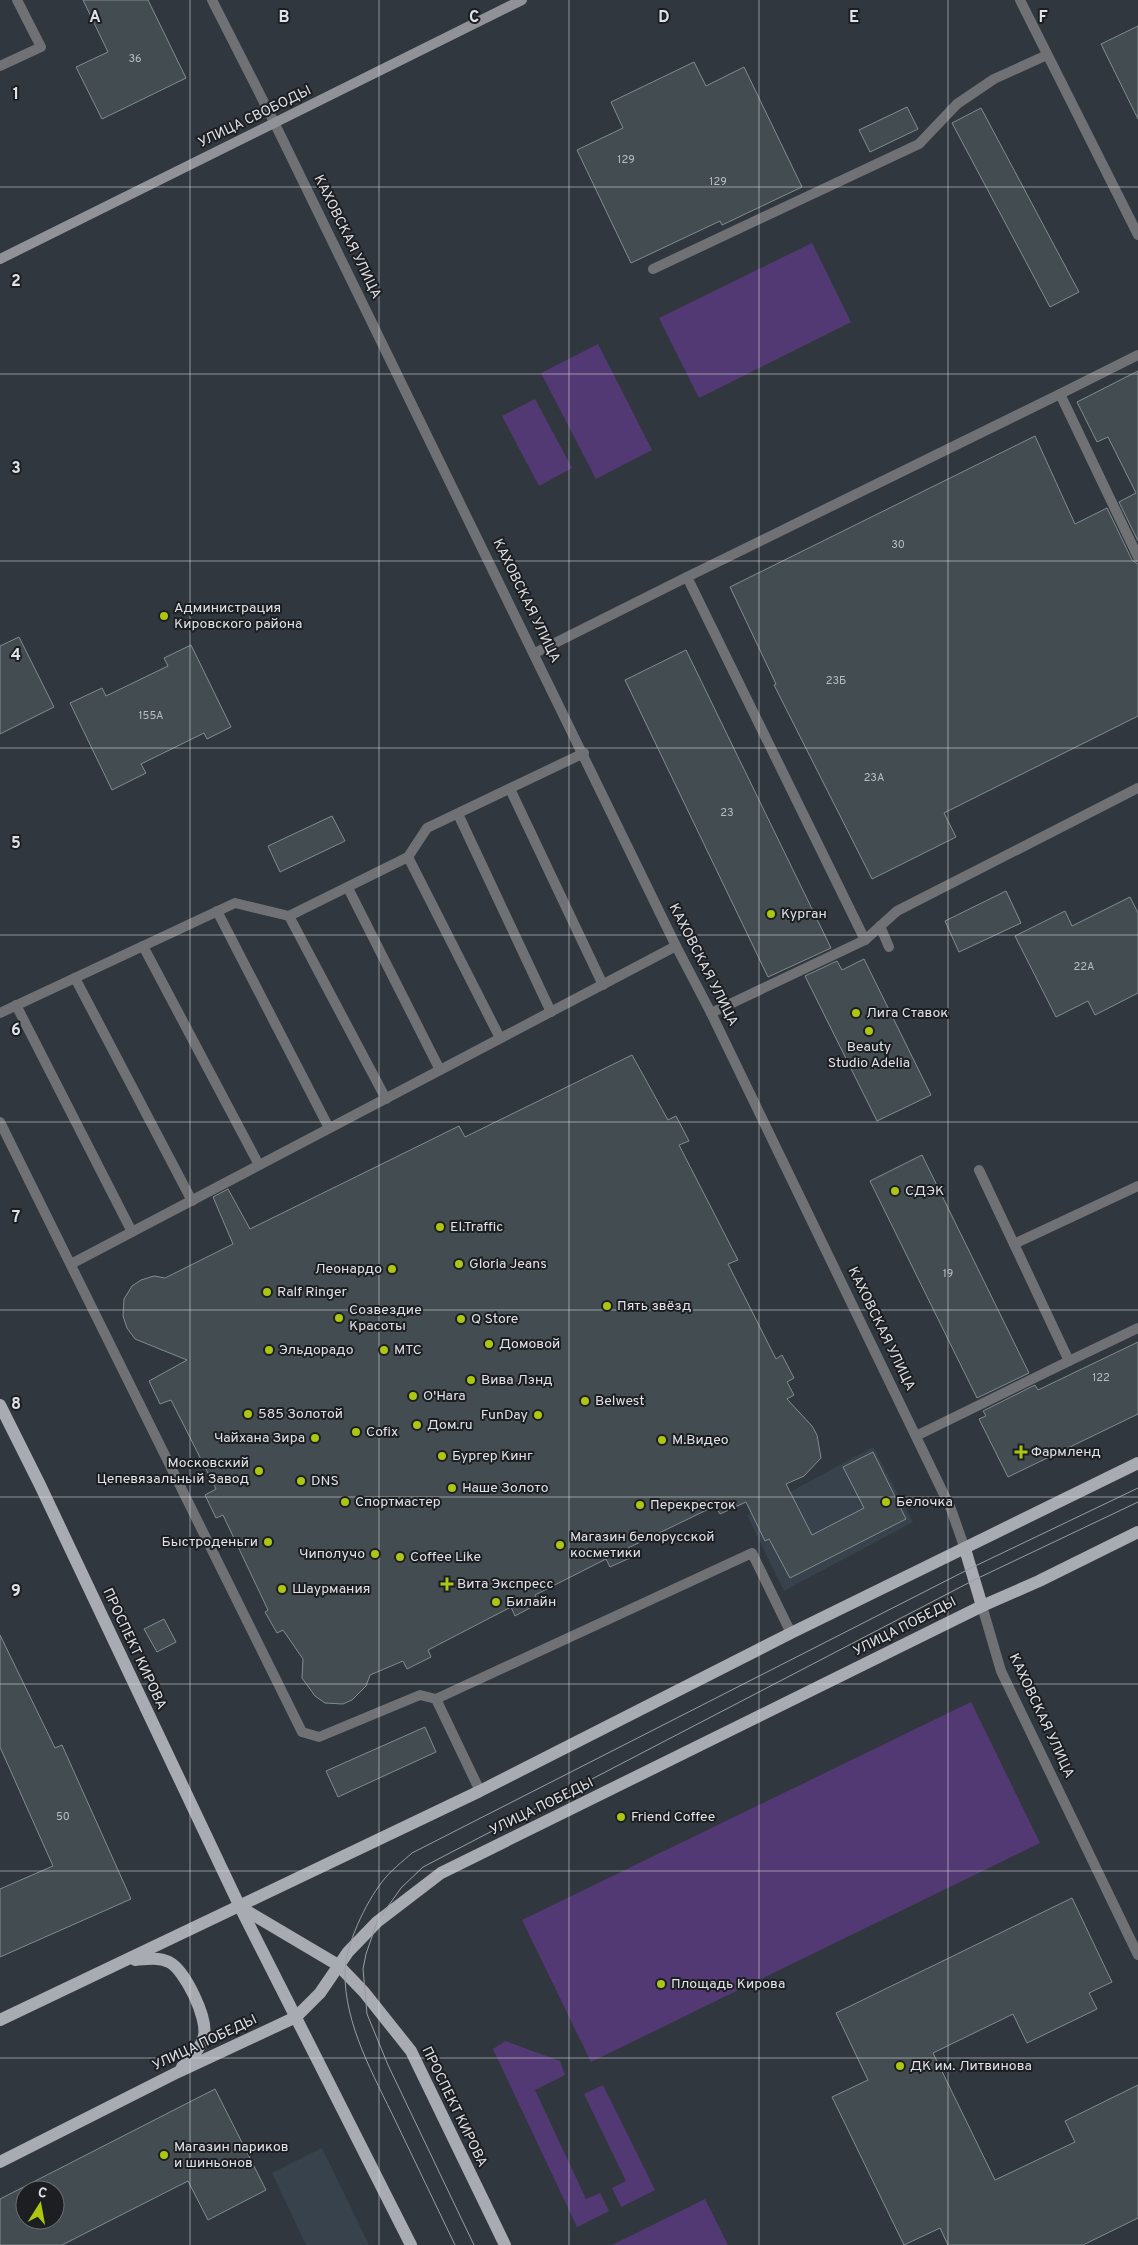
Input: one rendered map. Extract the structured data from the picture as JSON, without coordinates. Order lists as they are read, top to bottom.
{
  "streets": {
    "main road": ["КАХОВСКАЯ УЛИЦА", "УЛИЦА ПОБЕДЫ", "ПРОСПЕКТ КИРОВА"],
    "street": ["УЛИЦА СВОБОДЫ"]
  },
  "crossings": [
    ["УЛИЦА СВОБОДЫ", "КАХОВСКАЯ УЛИЦА"],
    ["КАХОВСКАЯ УЛИЦА", "УЛИЦА ПОБЕДЫ"],
    ["УЛИЦА ПОБЕДЫ", "ПРОСПЕКТ КИРОВА"]
  ],
  "places": {
    "other": [
      "Администрация Кировского района",
      "Курган",
      "Лига Ставок",
      "Beauty Studio Adelia",
      "СДЭК",
      "El.Traffic",
      "Gloria Jeans",
      "Леонардо",
      "Ralf Ringer",
      "Пять звёзд",
      "Созвездие Красоты",
      "Q Store",
      "Домовой",
      "Эльдорадо",
      "МТС",
      "Вива Лэнд",
      "O'Hara",
      "Belwest",
      "585 Золотой",
      "FunDay",
      "Дом.ru",
      "Cofix",
      "Чайхана Зира",
      "М.Видео",
      "Бургер Кинг",
      "Московский Цепевязальный Завод",
      "DNS",
      "Наше Золото",
      "Спортмастер",
      "Белочка",
      "Перекресток",
      "Быстроденьги",
      "Магазин белорусской косметики",
      "Чиполучо",
      "Coffee Like",
      "Шаурмания",
      "Билайн",
      "Friend Coffee",
      "Площадь Кирова",
      "ДК им. Литвинова",
      "Магазин париков и шиньонов"
    ],
    "health": ["Фармленд", "Вита Экспресс"]
  },
  "house_numbers": [
    "36",
    "129",
    "129",
    "30",
    "23Б",
    "155А",
    "23А",
    "23",
    "22А",
    "19",
    "122",
    "50"
  ],
  "north": "top",
  "grid": {
    "columns": [
      "A",
      "B",
      "C",
      "D",
      "E",
      "F"
    ],
    "rows": [
      "1",
      "2",
      "3",
      "4",
      "5",
      "6",
      "7",
      "8",
      "9"
    ]
  }
}
